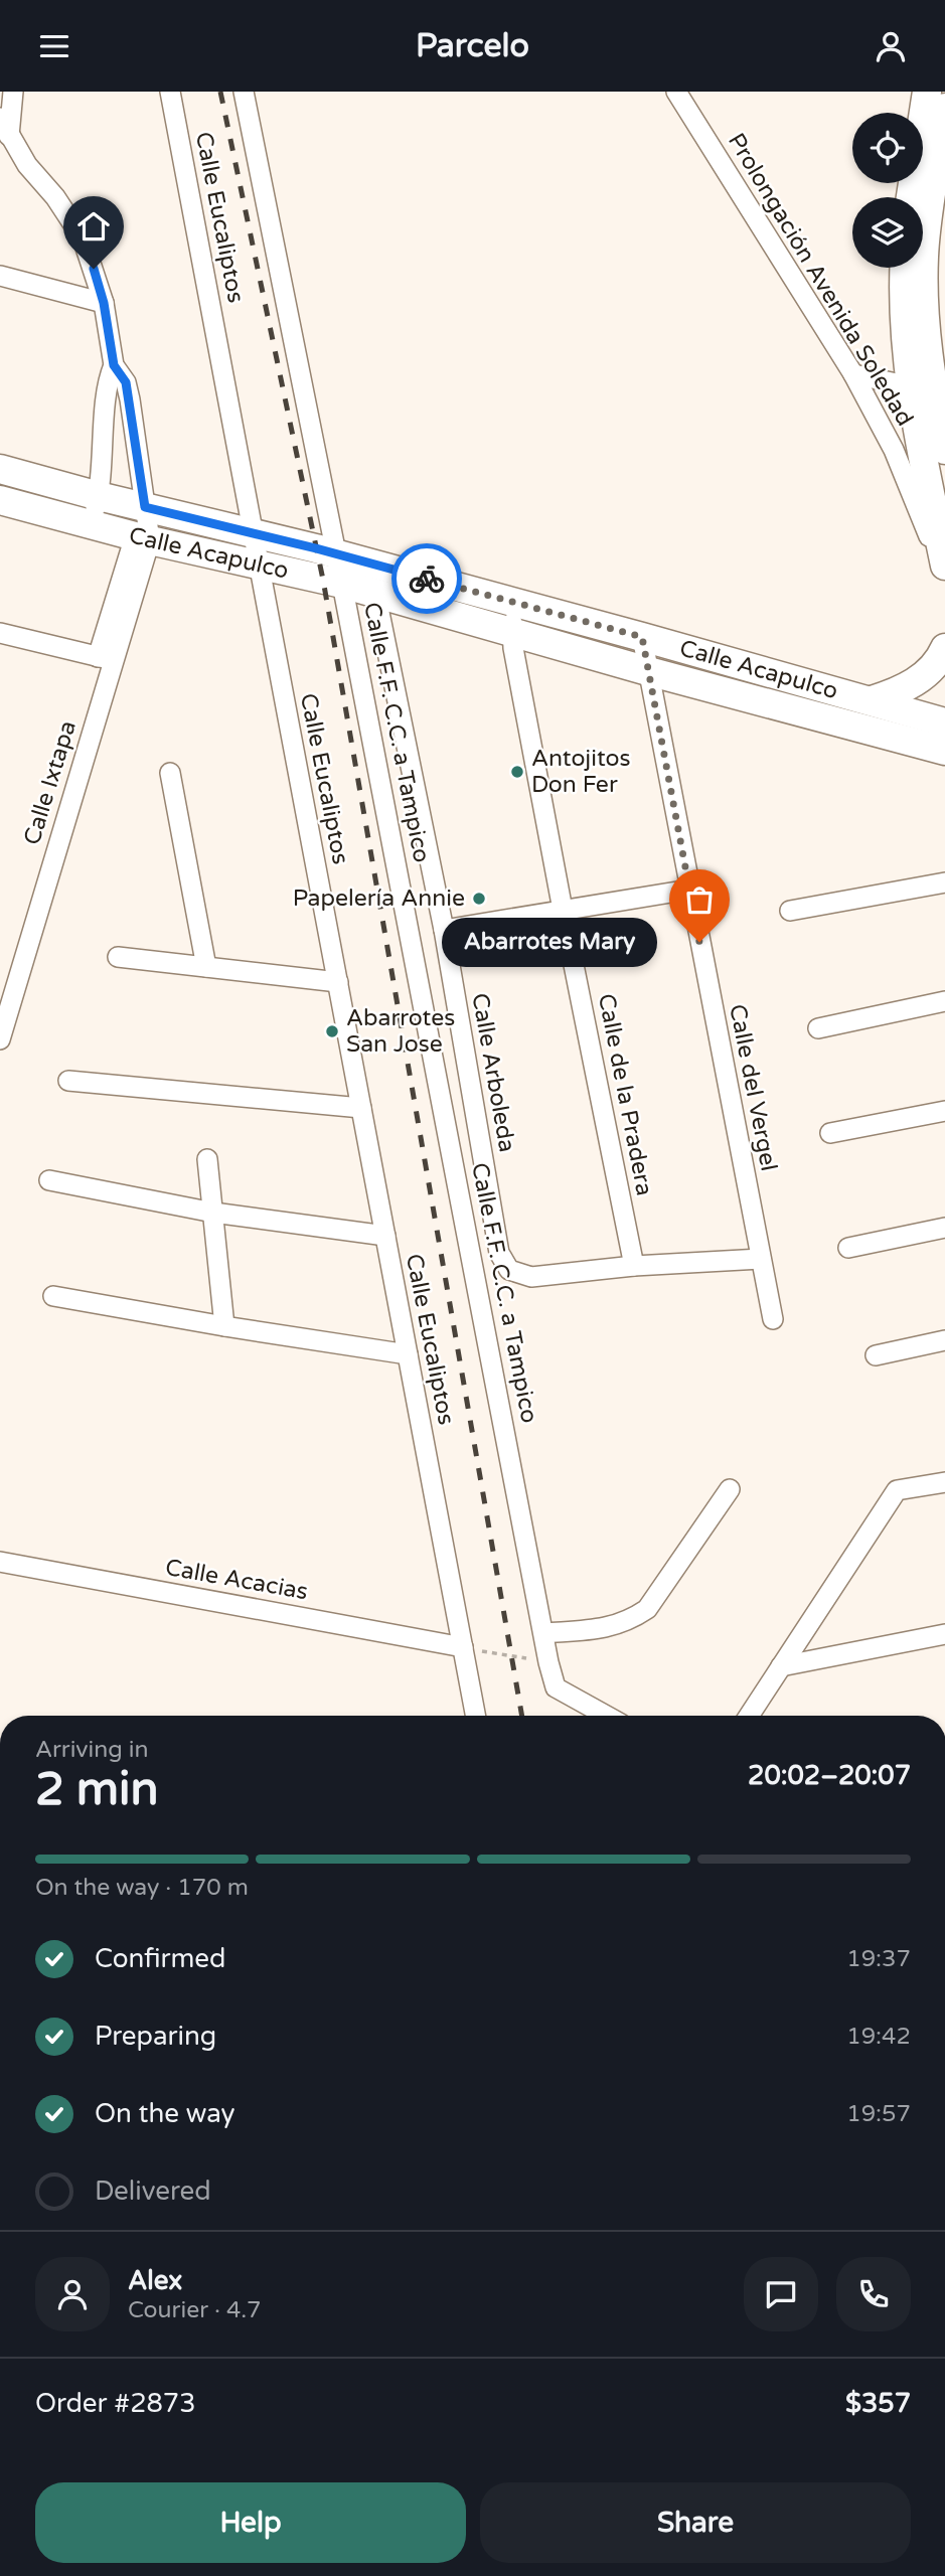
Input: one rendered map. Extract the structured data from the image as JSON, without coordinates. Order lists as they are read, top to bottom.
{
  "streets": {
    "street": [
      "Calle Eucaliptos",
      "Prolongación Avenida Soledad",
      "Calle Acapulco",
      "Calle F.F. C.C. a Tampico",
      "Calle Ixtapa",
      "Calle Arboleda",
      "Calle del Vergel",
      "Calle de la Pradera",
      "Calle Acacias"
    ]
  },
  "crossings": [
    ["Calle Eucaliptos", "Calle Acapulco"],
    ["Calle Eucaliptos", "Calle Acacias"],
    ["Calle Acapulco", "Calle F.F. C.C. a Tampico"],
    ["Calle Acapulco", "Calle Ixtapa"],
    ["Calle Acapulco", "Calle Arboleda"],
    ["Calle Acapulco", "Calle del Vergel"],
    ["Calle Acapulco", "Calle de la Pradera"],
    ["Calle Arboleda", "Calle de la Pradera"]
  ],
  "places": [
    "Antojitos Don Fer",
    "Papelería Annie",
    "Abarrotes Mary",
    "Abarrotes San Jose"
  ],
  "page": {
    "header": "Parcelo",
    "bubble": "Abarrotes Mary",
    "heading": ["2 min", "Arriving in", "20:02–20:07"],
    "panel": [
      "Alex",
      "Courier · 4.7",
      "Order #2873",
      "$357"
    ],
    "bar": "On the way · 170 m",
    "list": [
      ["Confirmed", "19:37"],
      ["Preparing", "19:42"],
      ["On the way", "19:57"],
      "Delivered"
    ],
    "buttons": ["Help", "Share"]
  }
}
